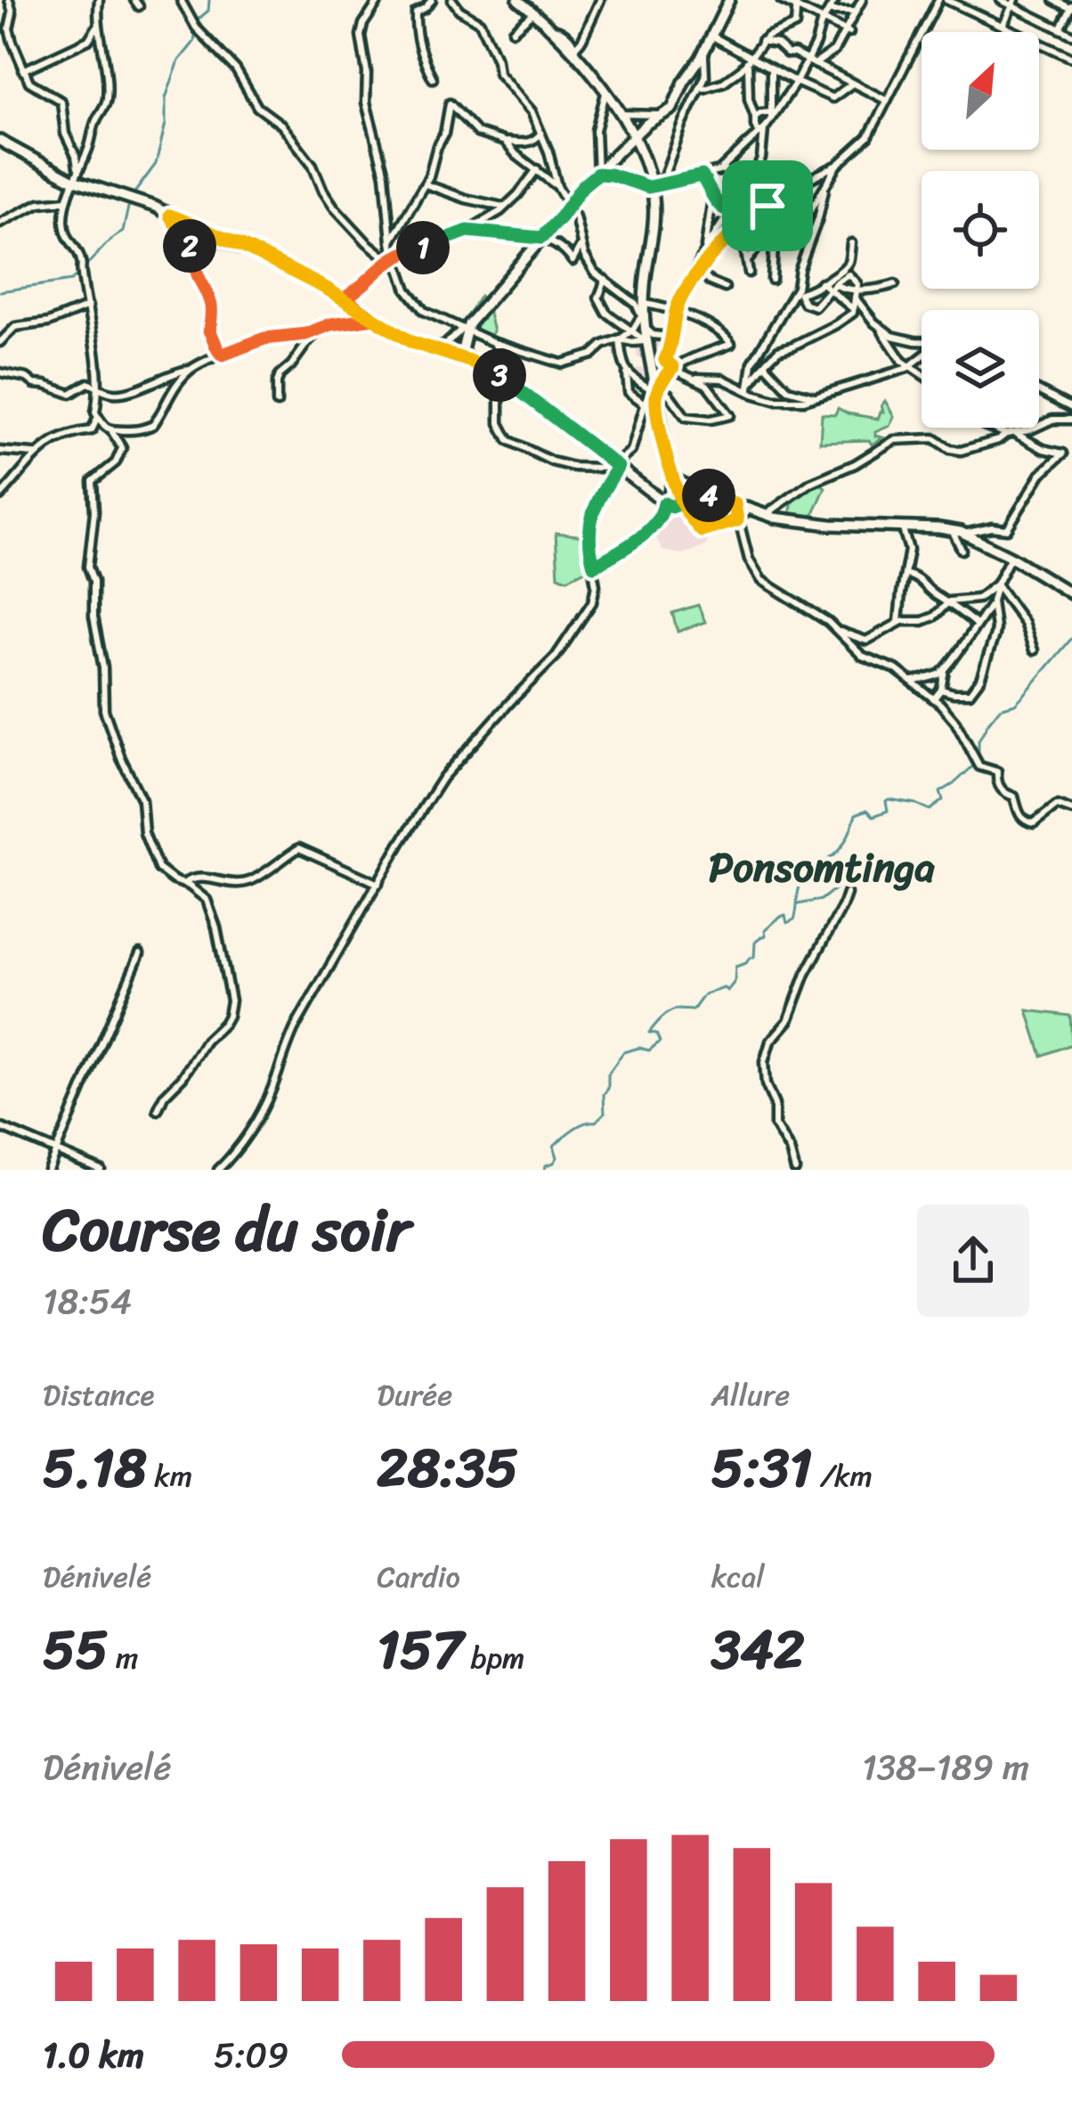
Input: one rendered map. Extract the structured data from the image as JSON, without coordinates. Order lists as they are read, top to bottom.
{
  "districts": ["Ponsomtinga"],
  "north": "top right",
  "page": {
    "pins": [
      "2",
      "1",
      "3",
      "4"
    ],
    "heading": ["Course du soir", "18:54"],
    "stats": [
      ["Distance", "5.18 km"],
      ["Durée", "28:35"],
      ["Allure", "5:31 /km"],
      ["Dénivelé", "55 m"],
      ["Cardio", "157 bpm"],
      ["kcal", "342"]
    ],
    "chart": ["Dénivelé", "138–189 m"],
    "list": [
      {
        "name": "1.0 km",
        "note": "5:09"
      }
    ]
  }
}
